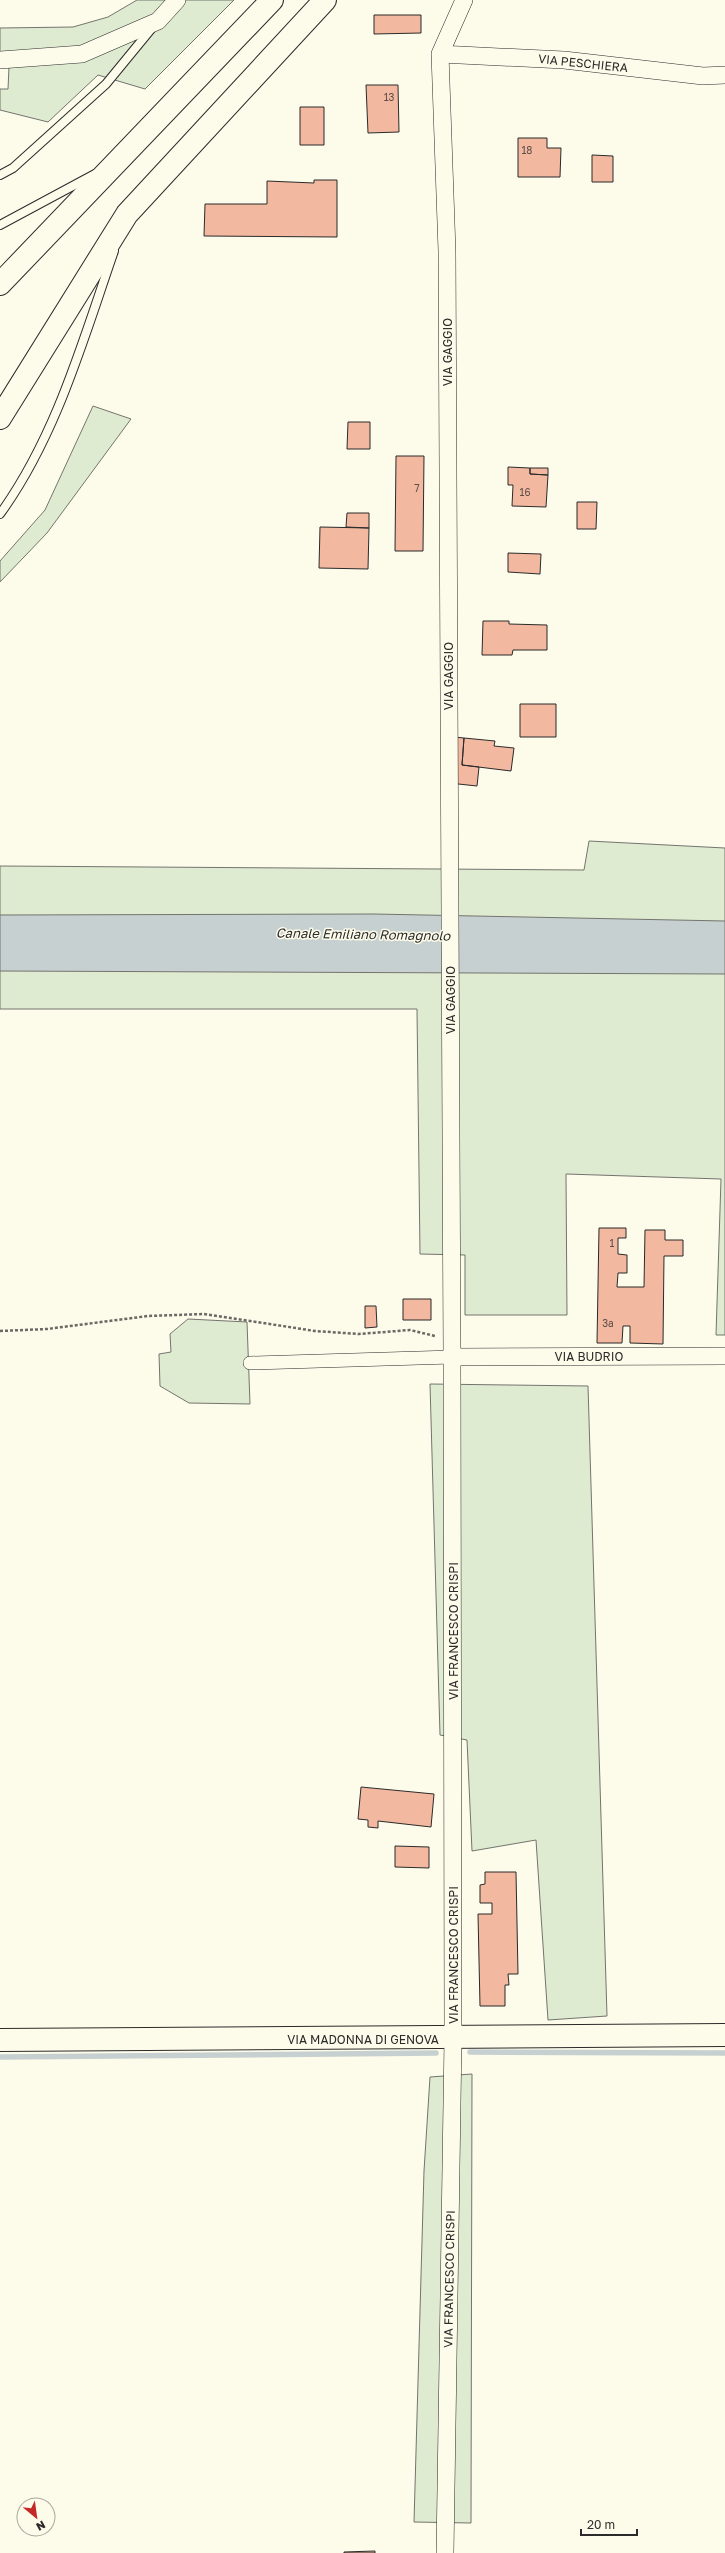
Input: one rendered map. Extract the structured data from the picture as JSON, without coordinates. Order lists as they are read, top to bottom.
{
  "streets": {
    "main road": ["VIA MADONNA DI GENOVA"],
    "street": [
      "VIA PESCHIERA",
      "VIA GAGGIO",
      "VIA BUDRIO",
      "VIA FRANCESCO CRISPI"
    ]
  },
  "crossings": [
    ["VIA PESCHIERA", "VIA GAGGIO"],
    ["VIA GAGGIO", "VIA BUDRIO"],
    ["VIA GAGGIO", "VIA FRANCESCO CRISPI"],
    ["VIA BUDRIO", "VIA FRANCESCO CRISPI"],
    ["VIA FRANCESCO CRISPI", "VIA MADONNA DI GENOVA"]
  ],
  "water": ["Canale Emiliano Romagnolo"],
  "house_numbers": [
    "13",
    "18",
    "7",
    "16",
    "1",
    "3a"
  ],
  "scale_bar": "20 m",
  "north": "bottom right"
}
